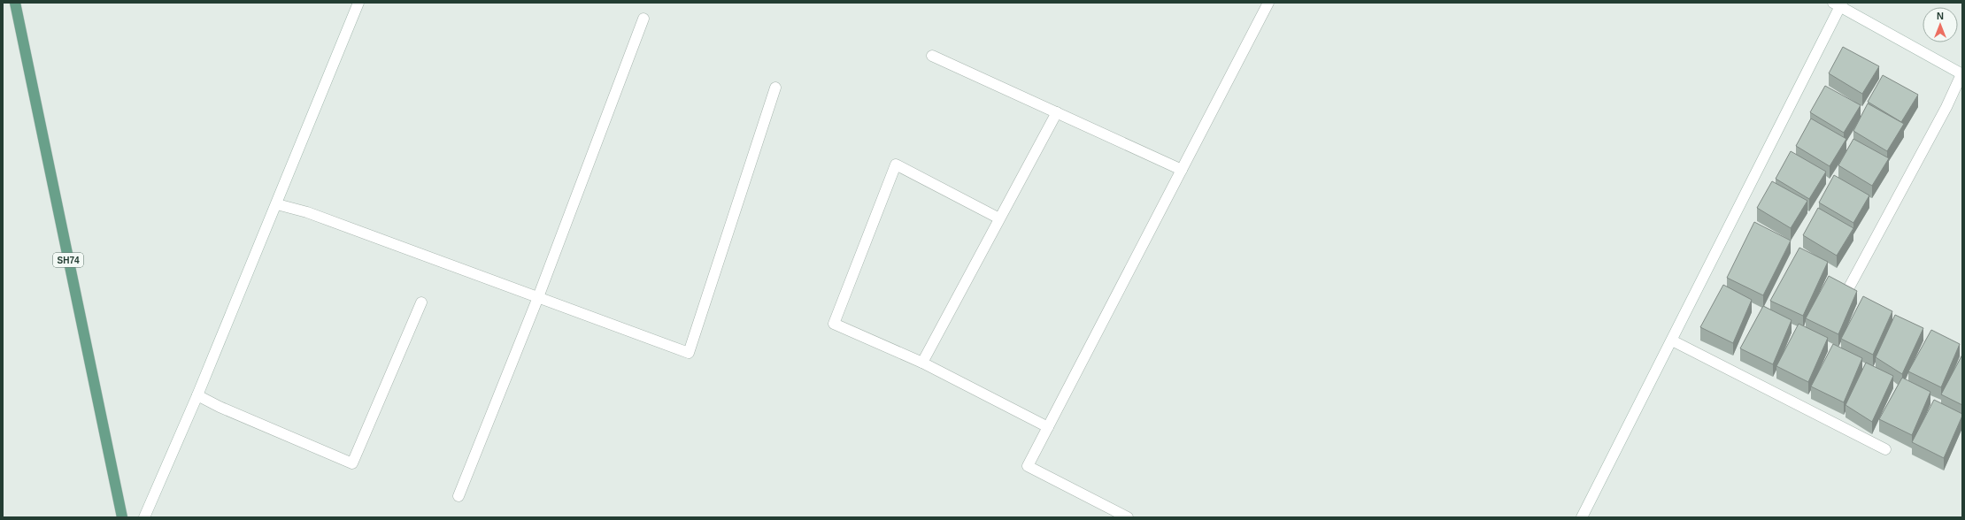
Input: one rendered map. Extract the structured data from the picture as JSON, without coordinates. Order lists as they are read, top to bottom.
{
  "streets": {
    "main road": ["SH74"]
  },
  "north": "top"
}
